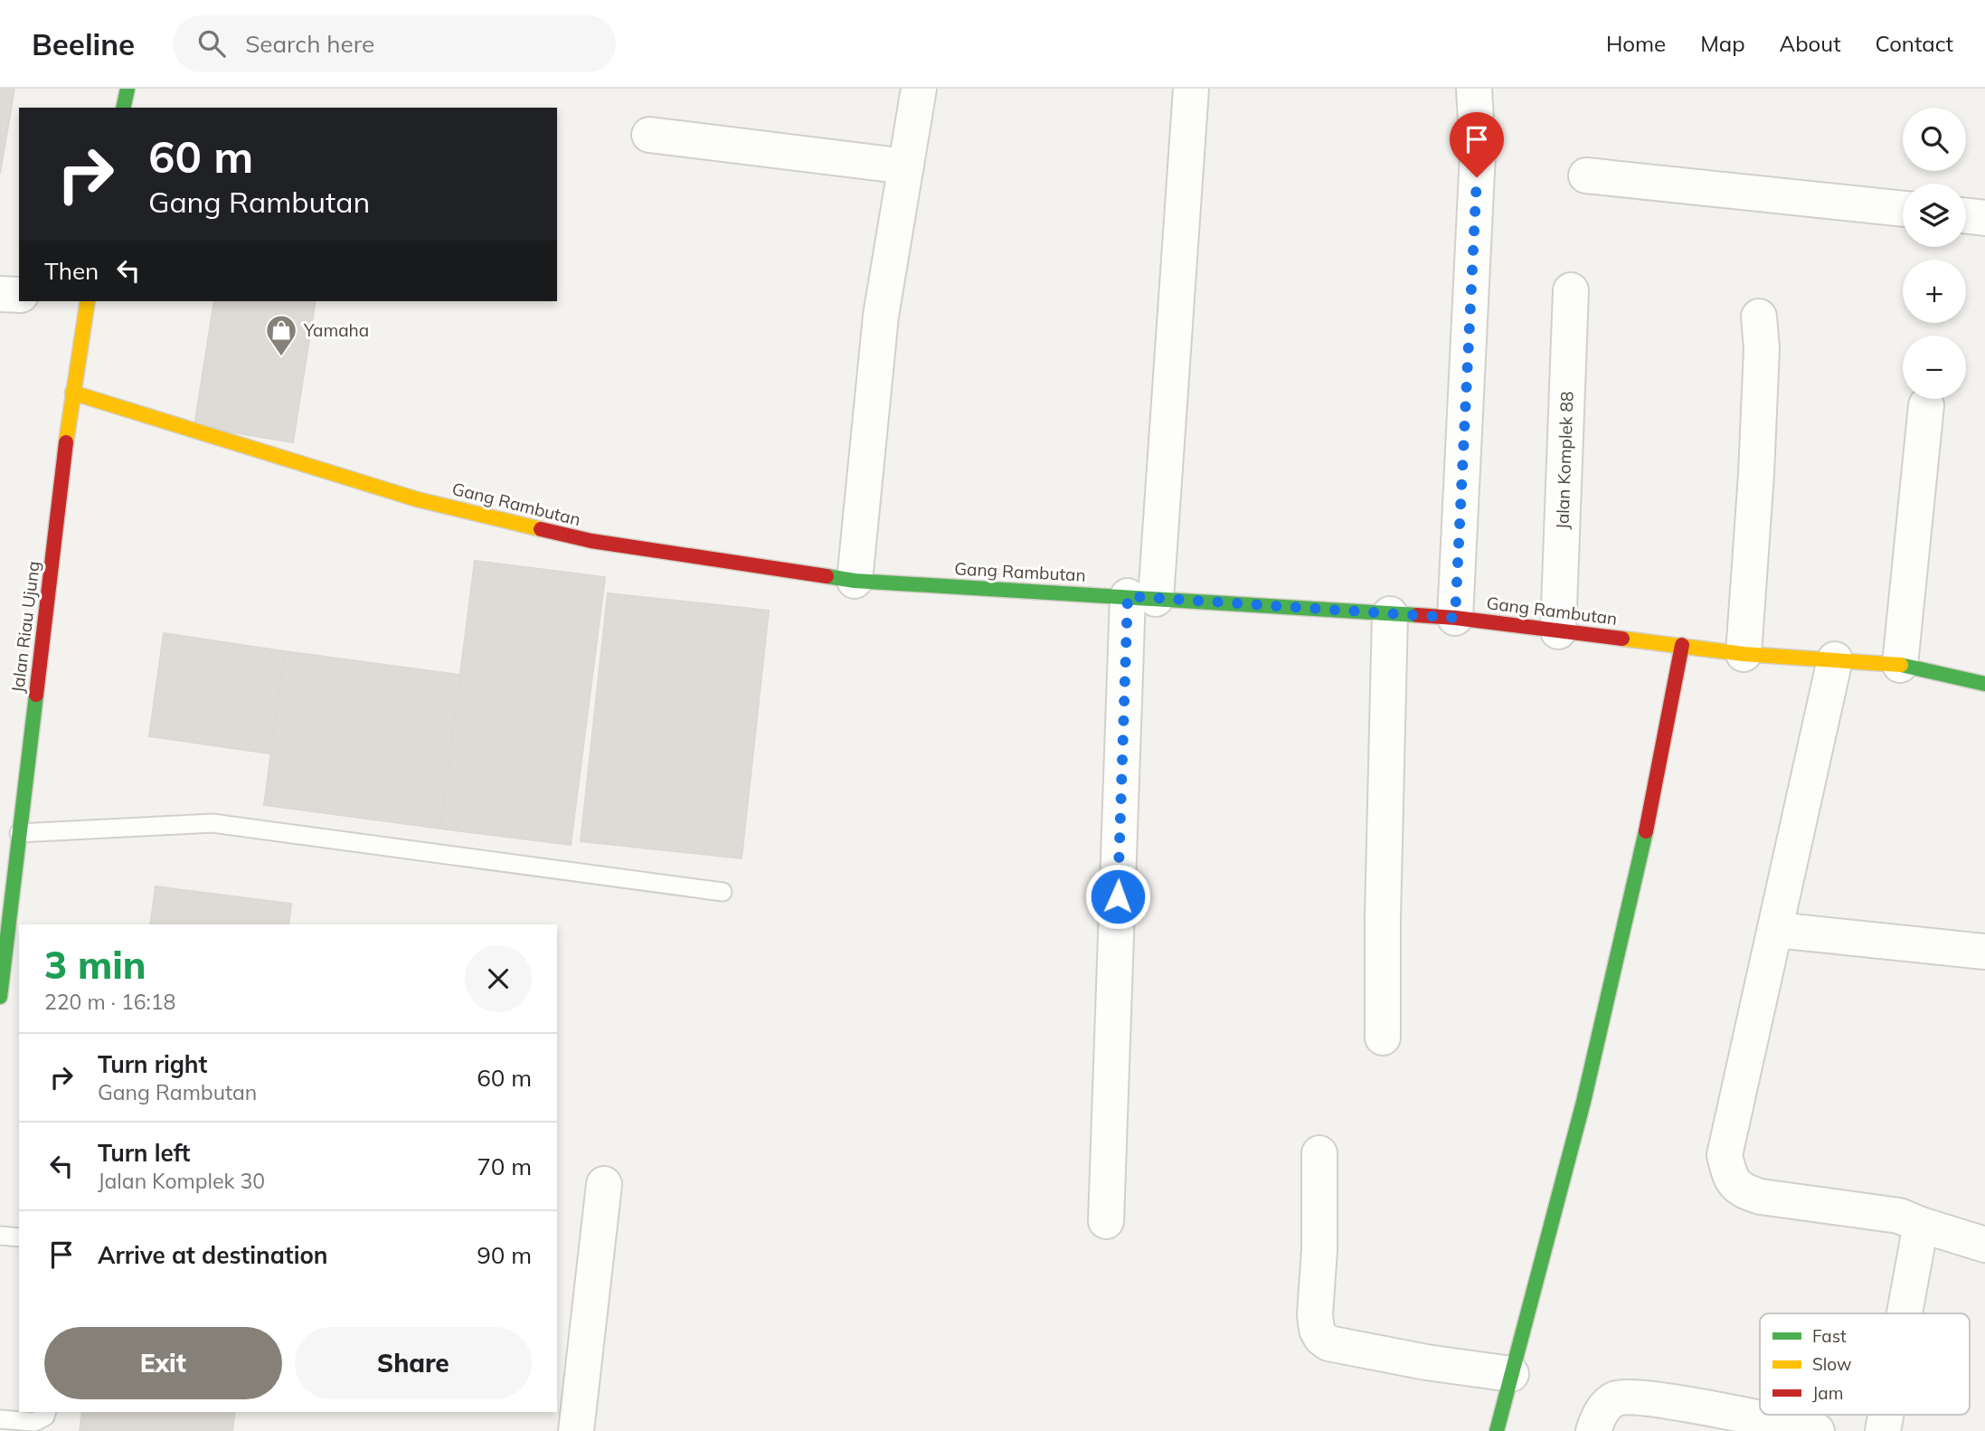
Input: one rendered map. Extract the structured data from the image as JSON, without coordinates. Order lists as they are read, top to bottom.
{
  "streets": {
    "street": ["Jalan Komplek 88", "Gang Rambutan", "Jalan Riau Ujung"]
  },
  "crossings": [
    ["Jalan Komplek 88", "Gang Rambutan"],
    ["Gang Rambutan", "Jalan Riau Ujung"]
  ],
  "places": {
    "shop": ["Yamaha"]
  },
  "legend": ["Fast", "Slow", "Jam"],
  "page": {
    "header": "Beeline",
    "search": "Search here",
    "nav": [
      "Home",
      "Map",
      "About",
      "Contact"
    ],
    "map_buttons": ["+", "−"],
    "turn": ["60 m", "Gang Rambutan"],
    "then": "Then",
    "heading": ["3 min", "220 m · 16:18"],
    "list": [
      {
        "name": "Turn right",
        "note": "Gang Rambutan",
        "value": "60 m"
      },
      {
        "name": "Turn left",
        "note": "Jalan Komplek 30",
        "value": "70 m"
      },
      {
        "name": "Arrive at destination",
        "value": "90 m"
      }
    ],
    "buttons": ["Exit", "Share"]
  }
}
